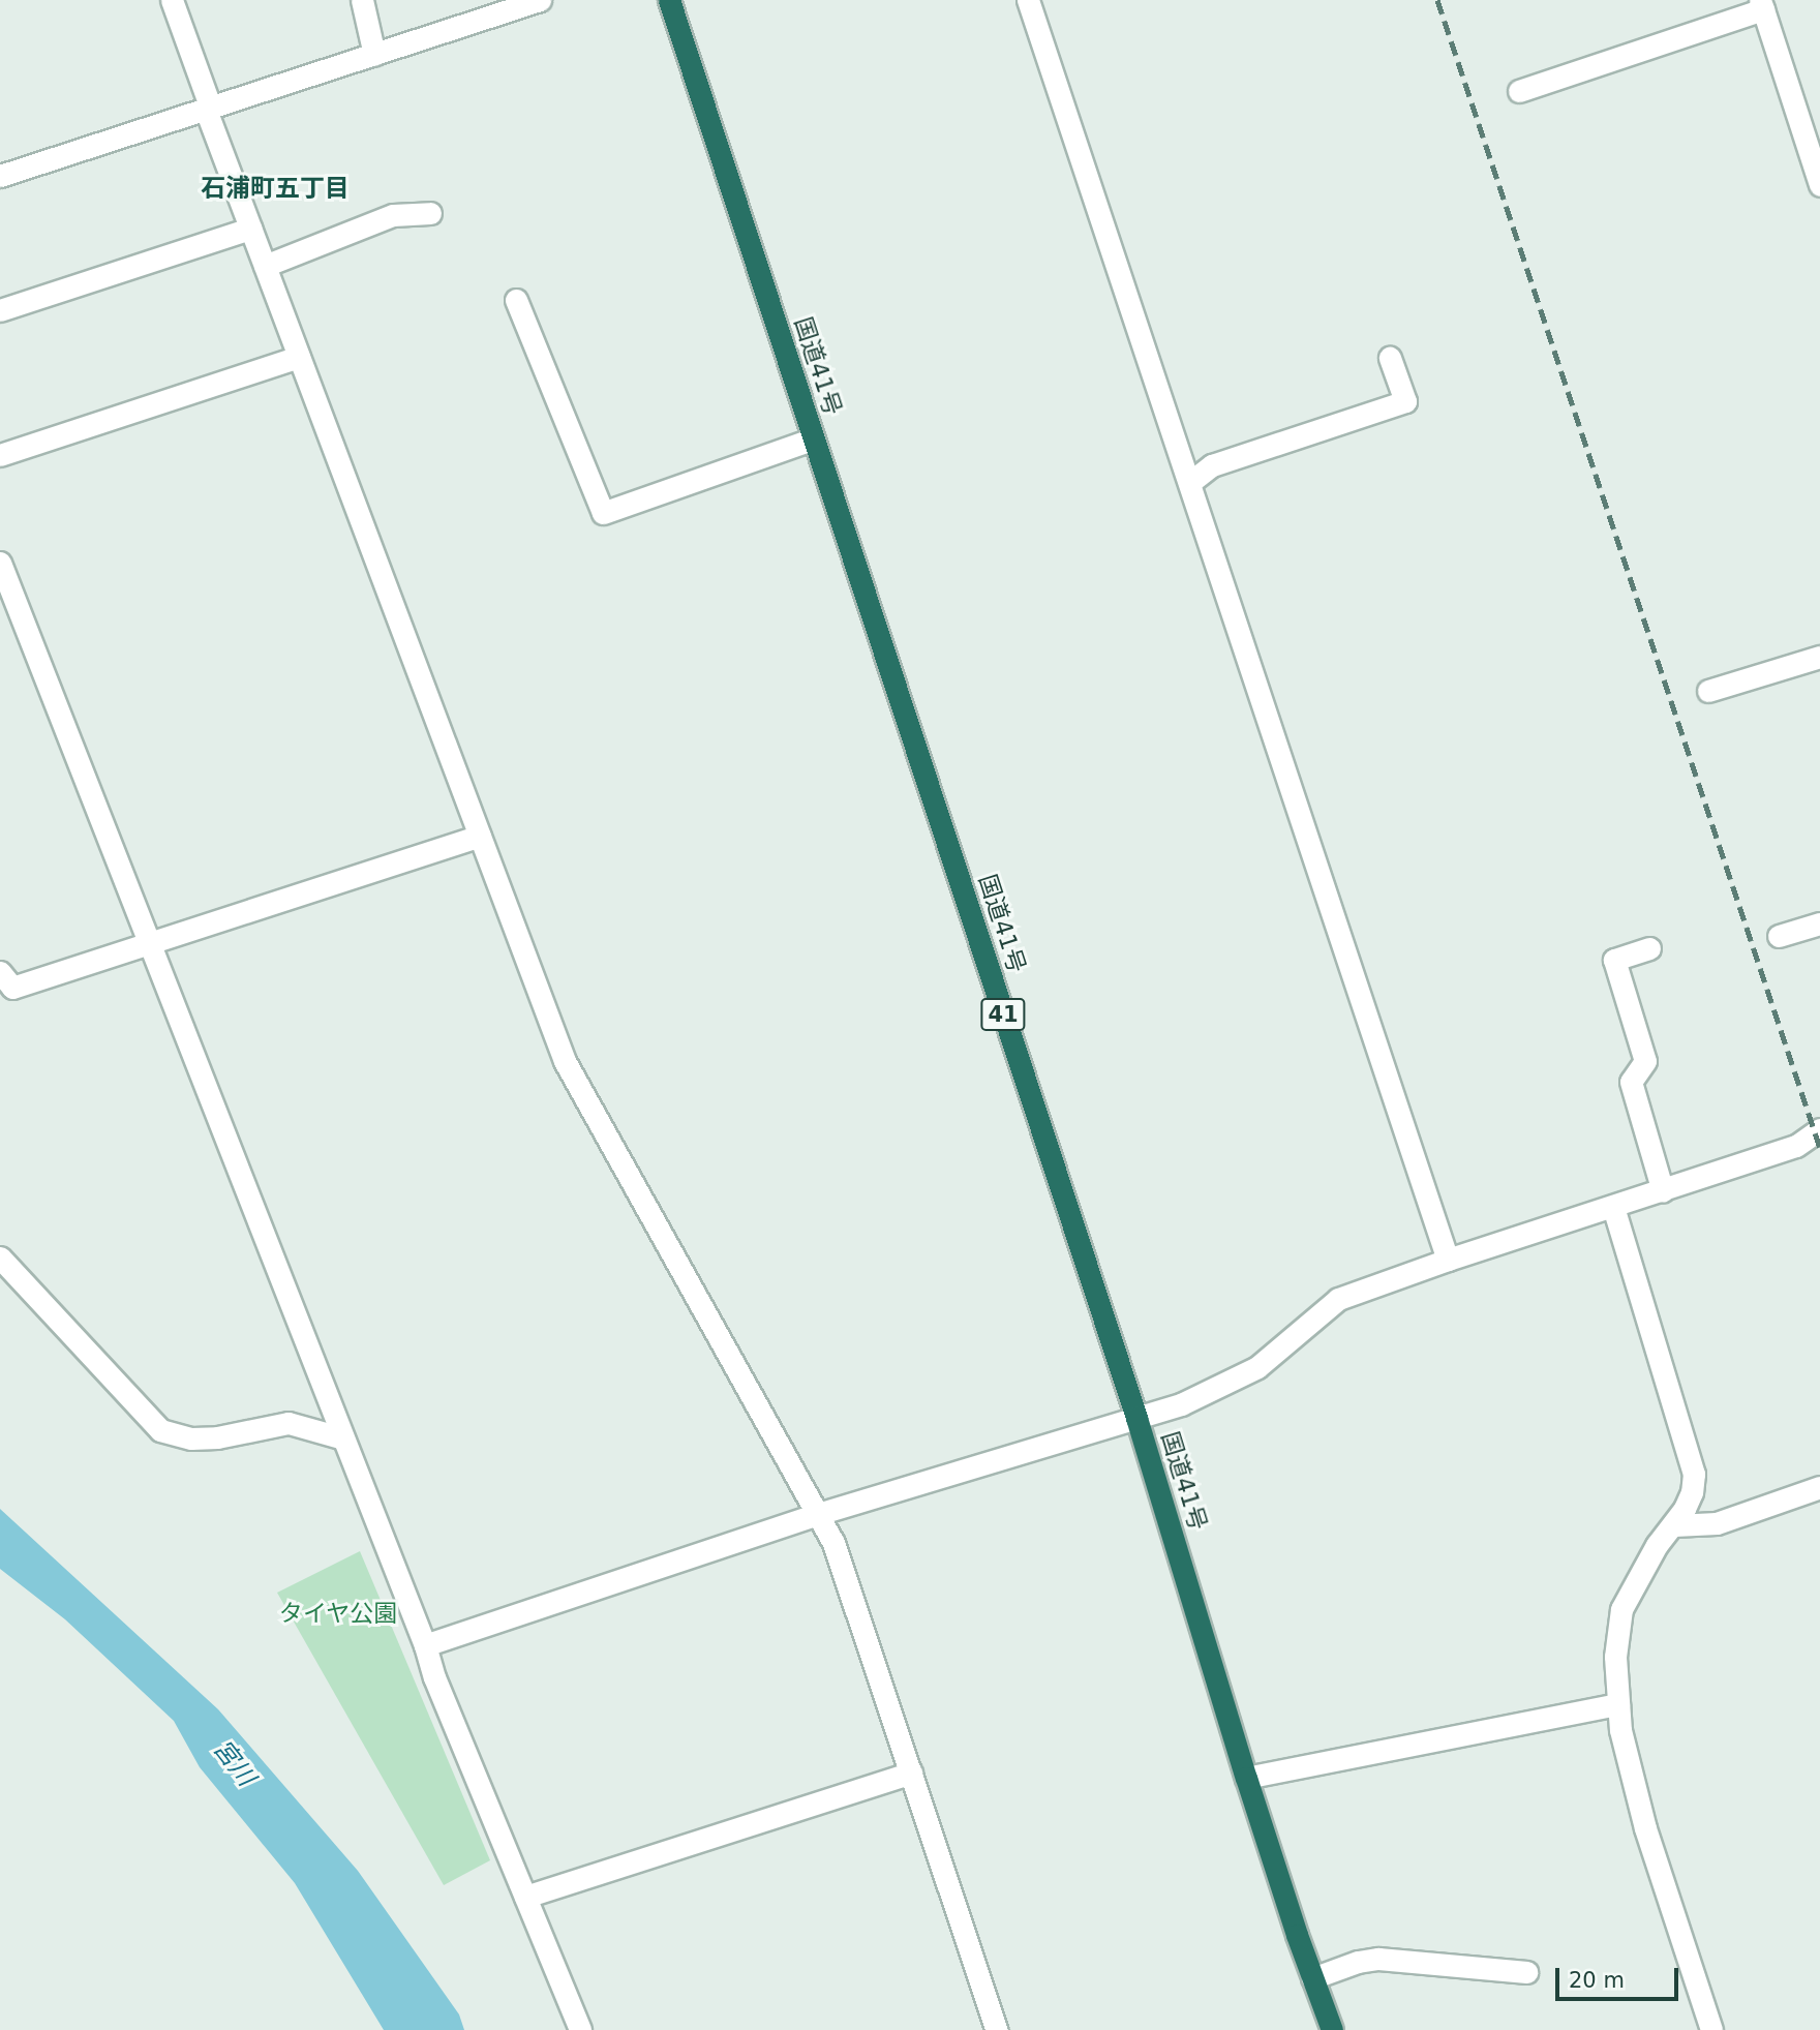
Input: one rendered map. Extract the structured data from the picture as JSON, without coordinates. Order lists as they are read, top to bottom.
{
  "streets": {
    "highway": ["国道41号", "41"]
  },
  "districts": ["石浦町五丁目"],
  "water": ["宮川"],
  "parks": ["タイヤ公園"],
  "scale_bar": "20 m"
}
